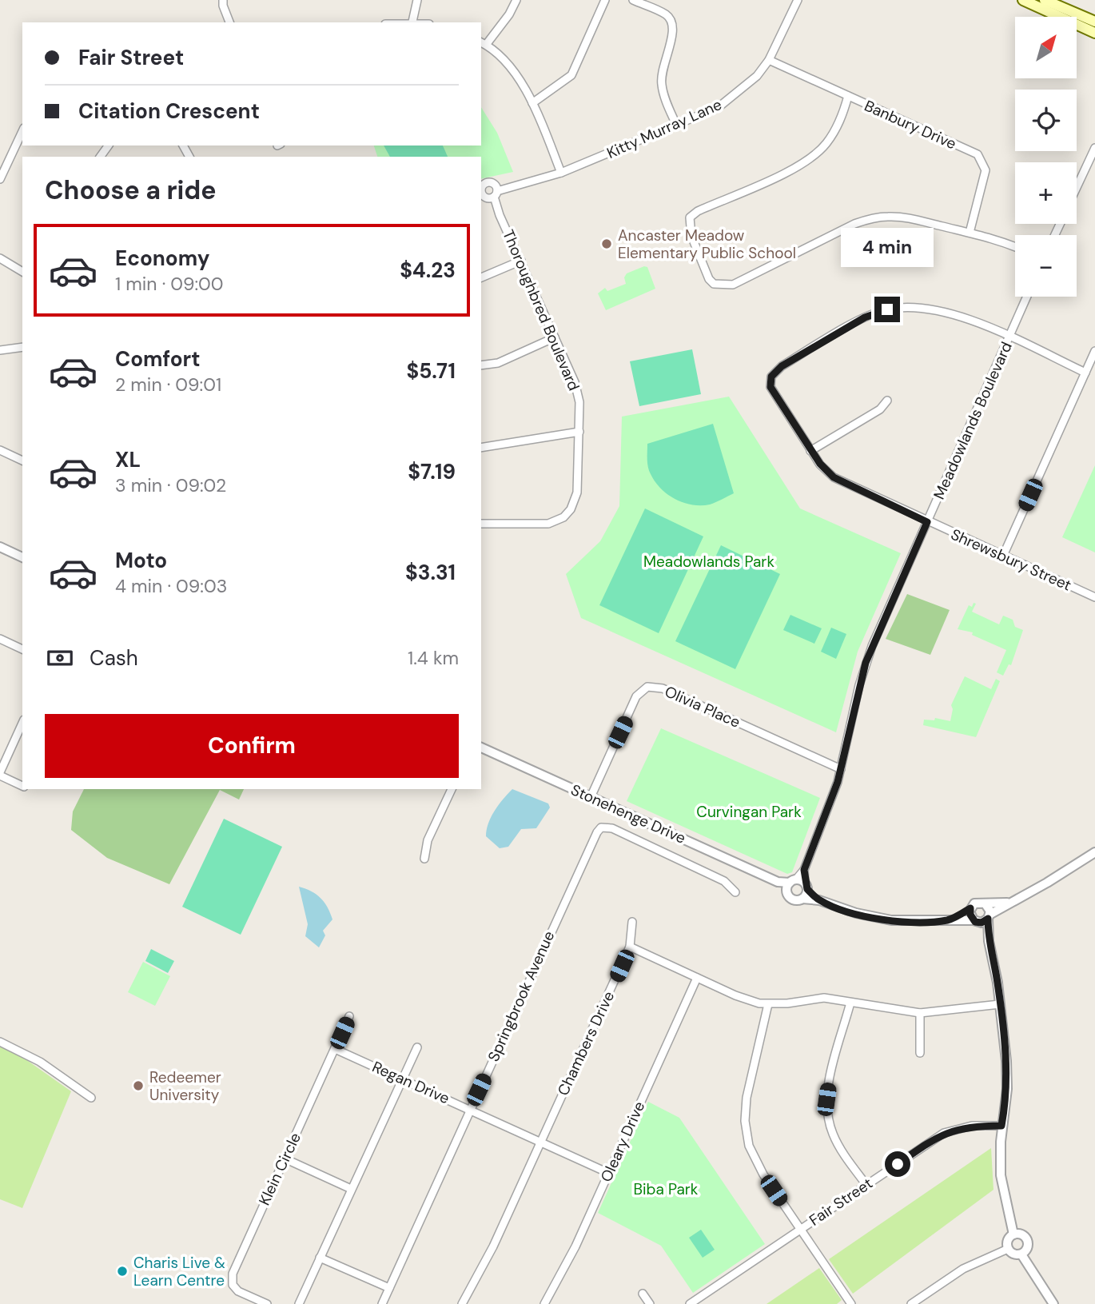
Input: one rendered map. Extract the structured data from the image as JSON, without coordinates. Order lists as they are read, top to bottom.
{
  "streets": {
    "street": [
      "Banbury Drive",
      "Kitty Murray Lane",
      "Thoroughbred Boulevard",
      "Meadowlands Boulevard",
      "Shrewsbury Street",
      "Olivia Place",
      "Stonehenge Drive",
      "Springbrook Avenue",
      "Chambers Drive",
      "Regan Drive",
      "Oleary Drive",
      "Klein Circle",
      "Fair Street"
    ]
  },
  "crossings": [
    ["Banbury Drive", "Kitty Murray Lane"],
    ["Kitty Murray Lane", "Thoroughbred Boulevard"],
    ["Meadowlands Boulevard", "Shrewsbury Street"],
    ["Meadowlands Boulevard", "Olivia Place"],
    ["Meadowlands Boulevard", "Stonehenge Drive"],
    ["Olivia Place", "Stonehenge Drive"],
    ["Springbrook Avenue", "Regan Drive"],
    ["Chambers Drive", "Regan Drive"],
    ["Regan Drive", "Oleary Drive"],
    ["Regan Drive", "Klein Circle"]
  ],
  "parks": ["Meadowlands Park", "Curvingan Park", "Biba Park"],
  "places": ["Ancaster Meadow Elementary Public School", "Redeemer University", "Charis Live & Learn Centre"],
  "north": "top right",
  "page": {
    "map_buttons": ["+", "−"],
    "banner": ["Fair Street", "Citation Crescent"],
    "heading": "Choose a ride",
    "list": [
      {
        "name": "Economy",
        "note": "1 min · 09:00",
        "value": "$4.23"
      },
      {
        "name": "Comfort",
        "note": "2 min · 09:01",
        "value": "$5.71"
      },
      {
        "name": "XL",
        "note": "3 min · 09:02",
        "value": "$7.19"
      },
      {
        "name": "Moto",
        "note": "4 min · 09:03",
        "value": "$3.31"
      }
    ],
    "bubble": "4 min",
    "pay": ["Cash", "1.4 km"],
    "buttons": "Confirm"
  }
}
